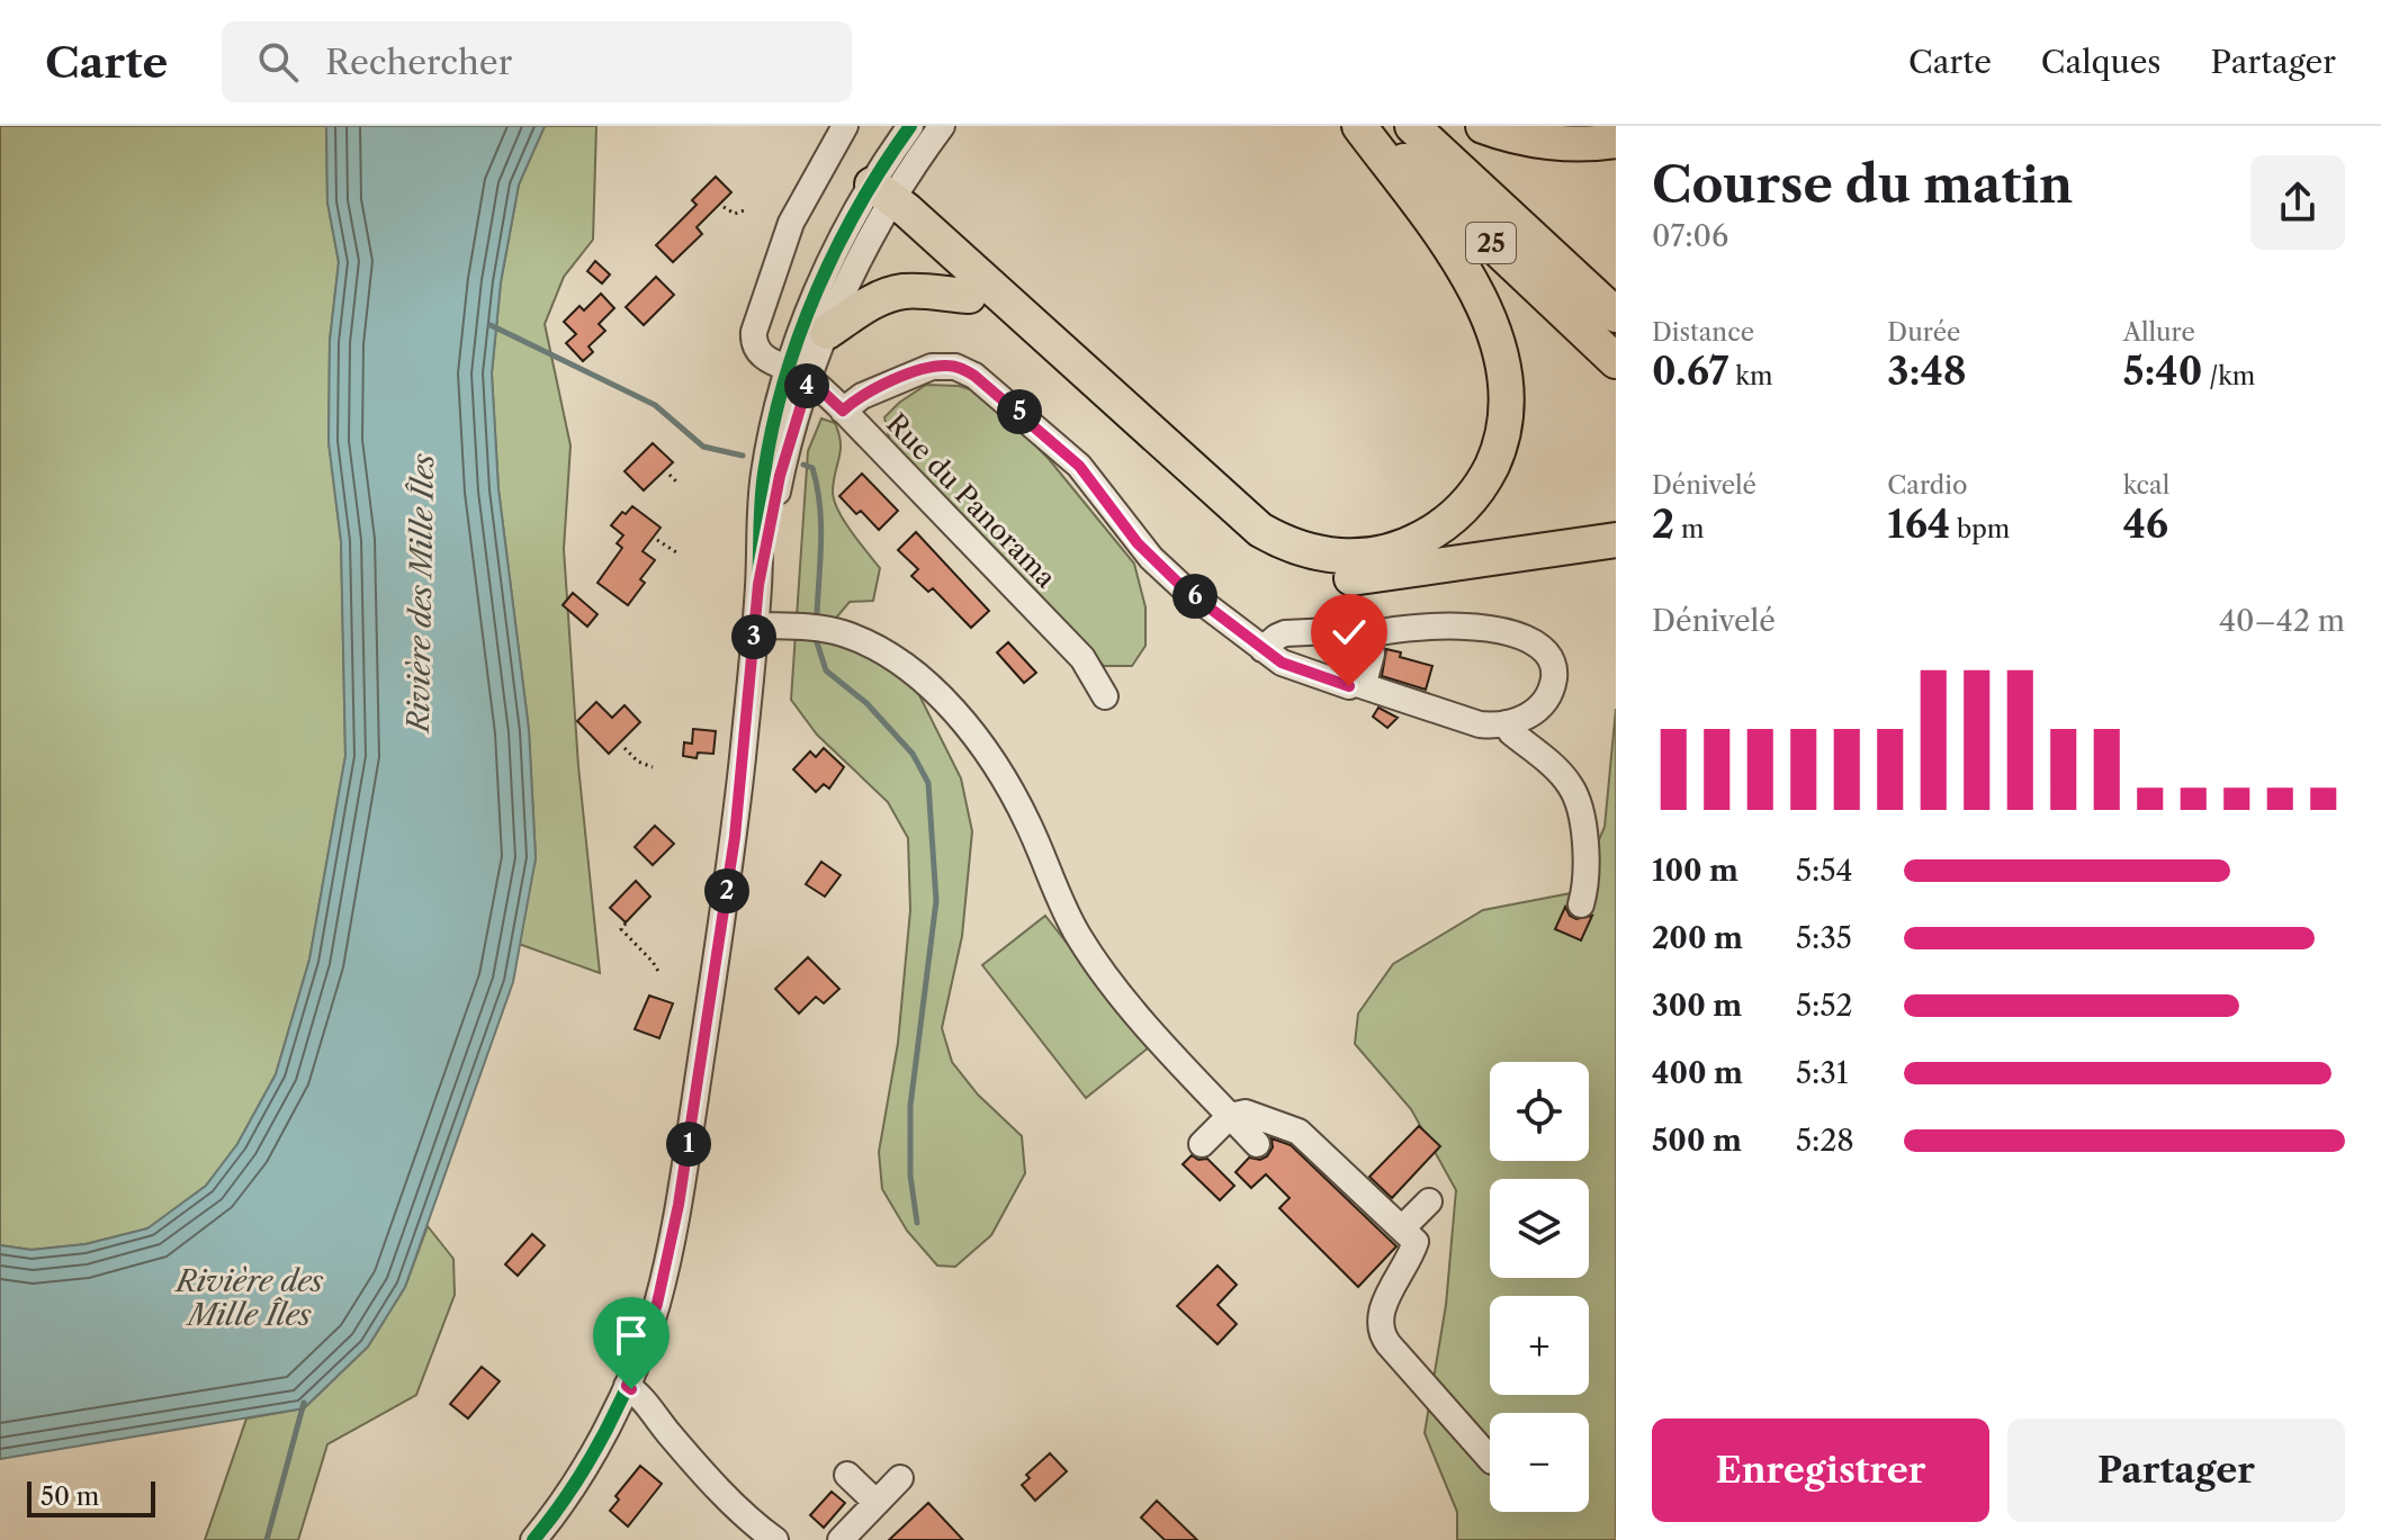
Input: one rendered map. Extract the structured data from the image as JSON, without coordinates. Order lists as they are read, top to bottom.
{
  "streets": {
    "highway": ["25"],
    "street": ["Rue du Panorama"]
  },
  "water": ["Rivière des Mille Îles"],
  "scale_bar": "50 m",
  "page": {
    "header": "Carte",
    "search": "Rechercher",
    "nav": ["Carte", "Calques", "Partager"],
    "heading": ["Course du matin", "07:06"],
    "stats": [
      ["Distance", "0.67 km"],
      ["Durée", "3:48"],
      ["Allure", "5:40 /km"],
      ["Dénivelé", "2 m"],
      ["Cardio", "164 bpm"],
      ["kcal", "46"]
    ],
    "pins": [
      "4",
      "5",
      "6",
      "3",
      "2",
      "1"
    ],
    "chart": ["Dénivelé", "40–42 m"],
    "list": [
      {
        "name": "100 m",
        "note": "5:54"
      },
      {
        "name": "200 m",
        "note": "5:35"
      },
      {
        "name": "300 m",
        "note": "5:52"
      },
      {
        "name": "400 m",
        "note": "5:31"
      },
      {
        "name": "500 m",
        "note": "5:28"
      }
    ],
    "map_buttons": ["+", "−"],
    "buttons": ["Enregistrer", "Partager"],
    "scale": "50 m"
  }
}
